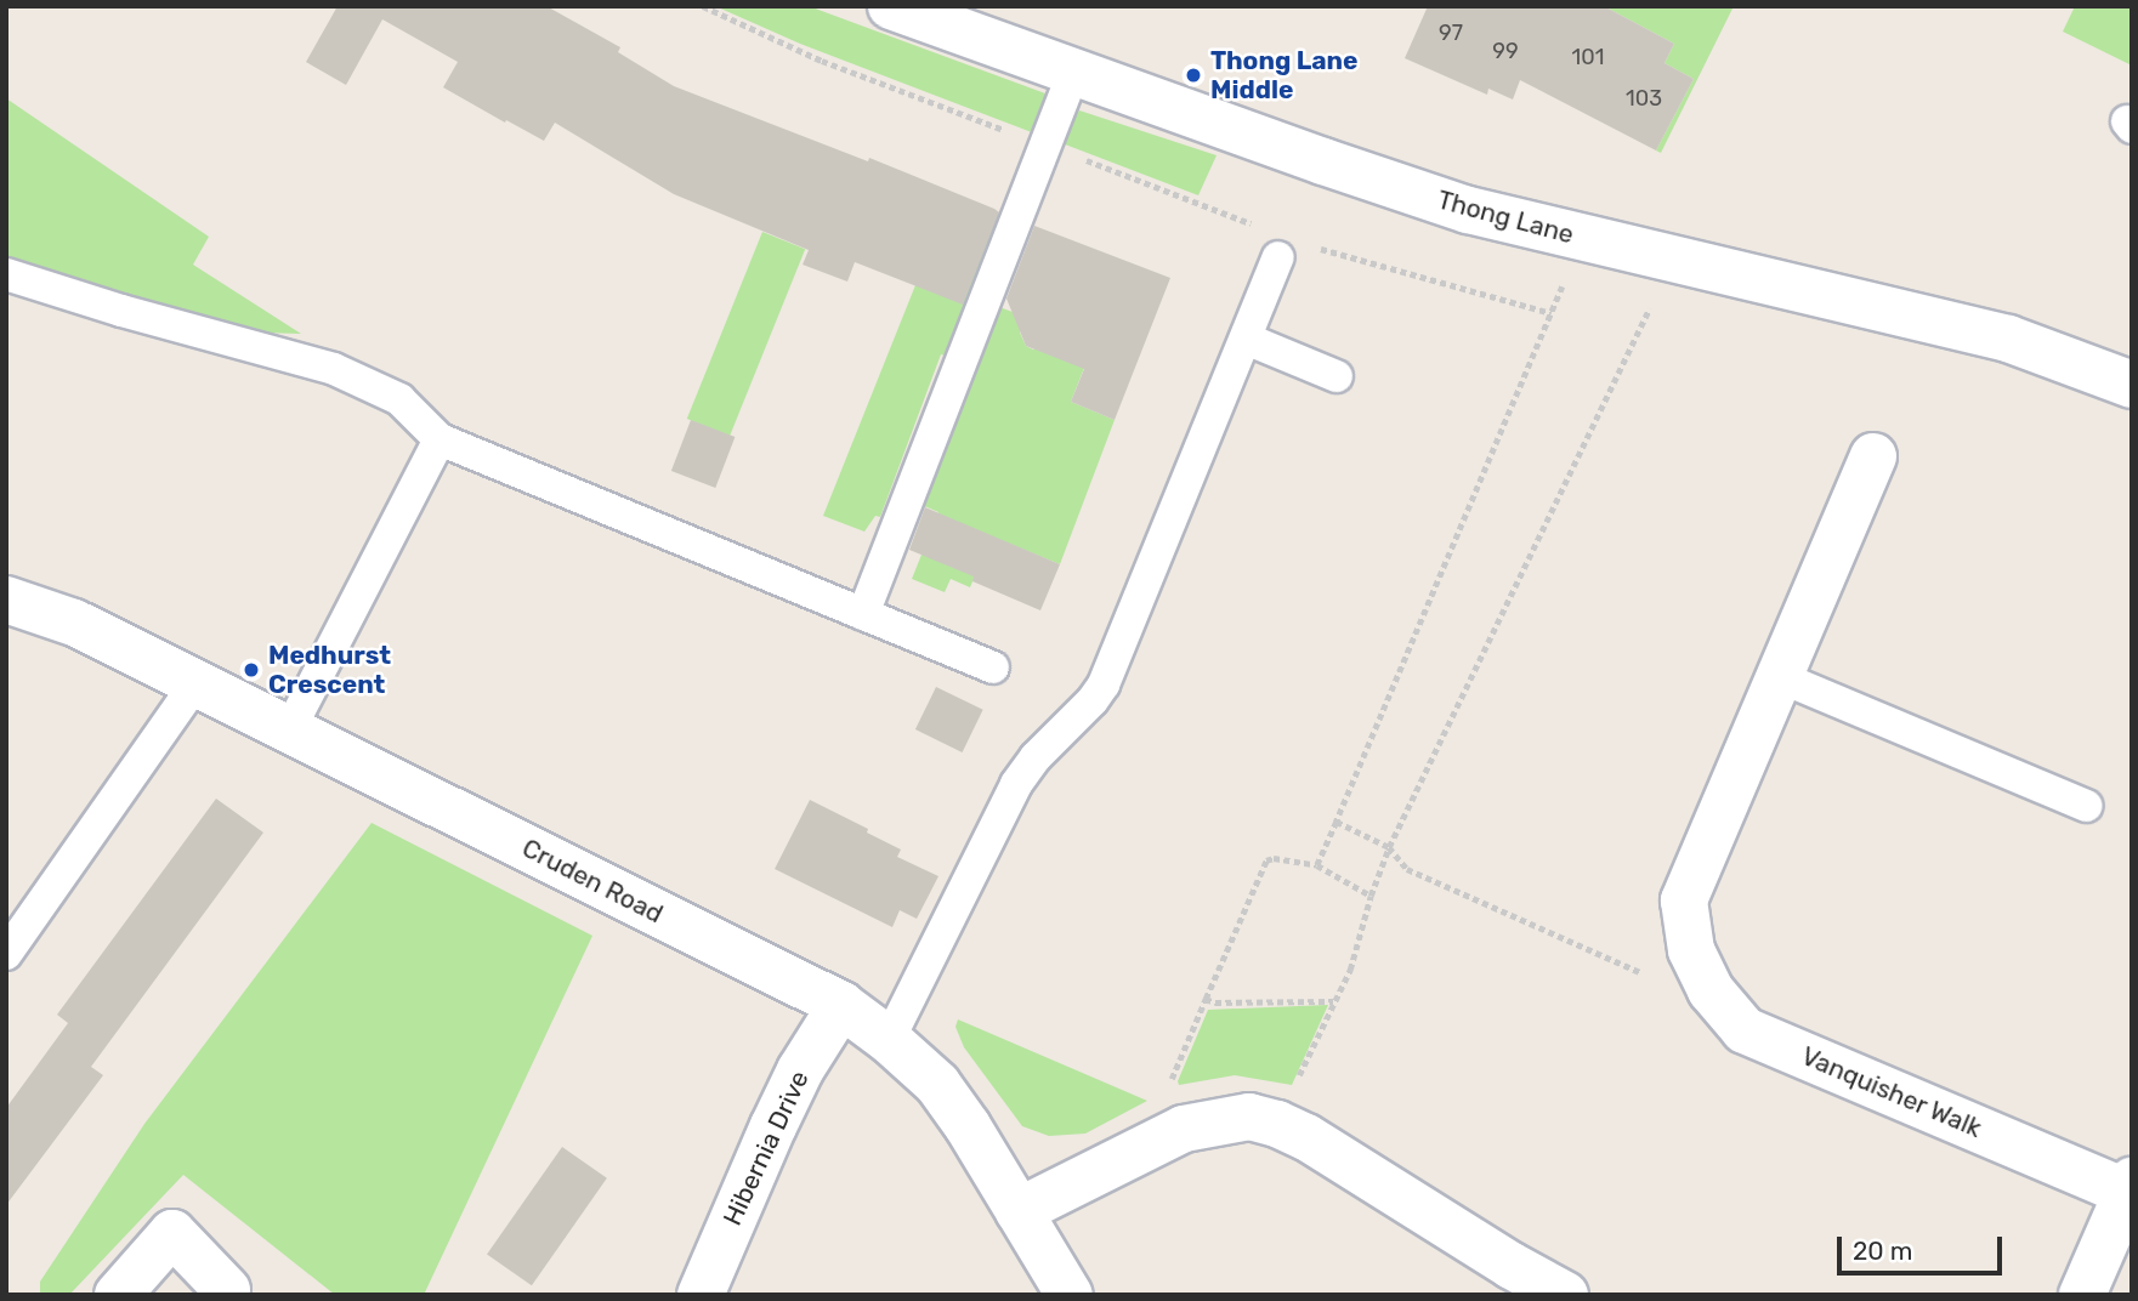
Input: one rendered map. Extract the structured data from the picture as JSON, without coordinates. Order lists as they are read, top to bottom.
{
  "streets": {
    "street": [
      "Thong Lane",
      "Cruden Road",
      "Vanquisher Walk",
      "Hibernia Drive"
    ]
  },
  "crossings": [
    ["Cruden Road", "Hibernia Drive"]
  ],
  "places": ["Thong Lane Middle", "Medhurst Crescent"],
  "house_numbers": [
    "97",
    "99",
    "101",
    "103"
  ],
  "scale_bar": "20 m"
}
